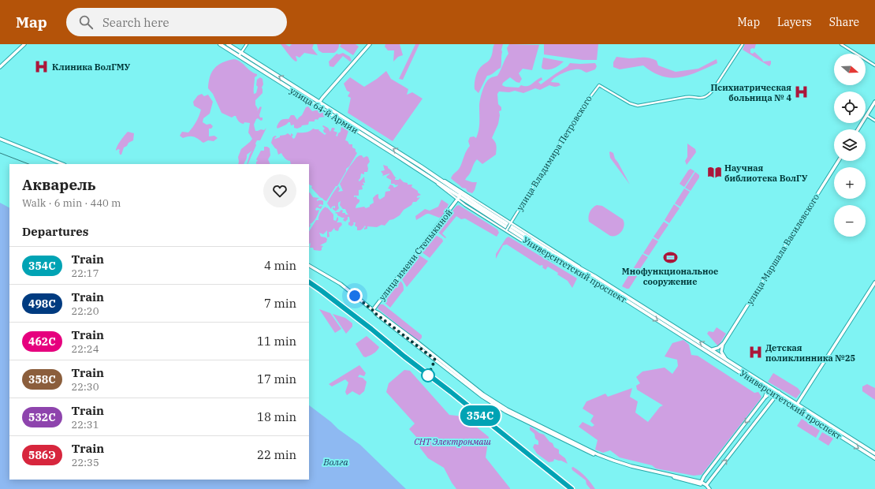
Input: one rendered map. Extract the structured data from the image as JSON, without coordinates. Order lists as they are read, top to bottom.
{
  "streets": {
    "highway": ["улица 64-й Армии", "Университетский проспект"],
    "main road": ["улица Маршала Василевского", "улица имени Степыкиной"],
    "street": ["улица Владимира Петровского"]
  },
  "crossings": [
    ["улица 64-й Армии", "Университетский проспект"],
    ["улица Владимира Петровского", "Университетский проспект"],
    ["улица Маршала Василевского", "Университетский проспект"],
    ["улица имени Степыкиной", "Университетский проспект"]
  ],
  "water": ["Волга"],
  "parks": ["СНТ Электронмаш"],
  "places": {
    "hospital": ["Клиника ВолГМУ", "Психиатрическая больница № 4", "Детская поликлинника №25"],
    "library": ["Научная библиотека ВолГУ"],
    "sports": ["Мнофункциональное сооружение"]
  },
  "north": "right",
  "page": {
    "header": "Map",
    "search": "Search here",
    "nav": ["Map", "Layers", "Share"],
    "on_map": "354С",
    "map_buttons": ["+", "−"],
    "heading": [
      ["Акварель", "Walk · 6 min · 440 m"],
      "Departures"
    ],
    "list": [
      {
        "mark": "354С",
        "name": "Train",
        "note": "22:17",
        "value": "4 min"
      },
      {
        "mark": "498С",
        "name": "Train",
        "note": "22:20",
        "value": "7 min"
      },
      {
        "mark": "462С",
        "name": "Train",
        "note": "22:24",
        "value": "11 min"
      },
      {
        "mark": "358С",
        "name": "Train",
        "note": "22:30",
        "value": "17 min"
      },
      {
        "mark": "532С",
        "name": "Train",
        "note": "22:31",
        "value": "18 min"
      },
      {
        "mark": "586Э",
        "name": "Train",
        "note": "22:35",
        "value": "22 min"
      }
    ]
  }
}
